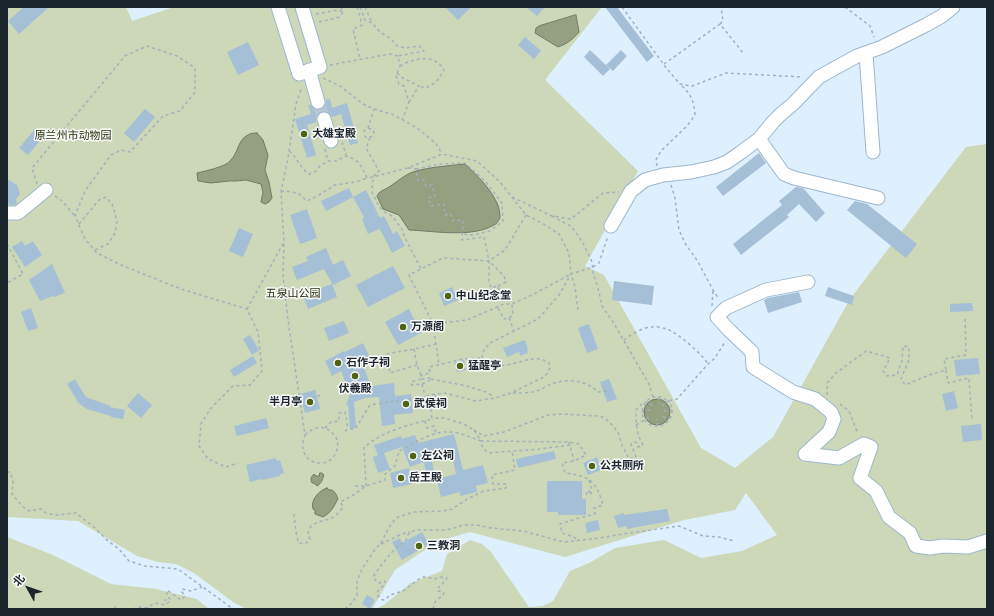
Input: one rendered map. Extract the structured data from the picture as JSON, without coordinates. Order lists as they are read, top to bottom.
{
  "parks": ["原兰州市动物园", "五泉山公园"],
  "places": [
    "大雄宝殿",
    "中山纪念堂",
    "万源阁",
    "石作子祠",
    "猛醒亭",
    "伏羲殿",
    "半月亭",
    "武侯祠",
    "左公祠",
    "公共厕所",
    "岳王殿",
    "三教洞"
  ],
  "north": "top left"
}
